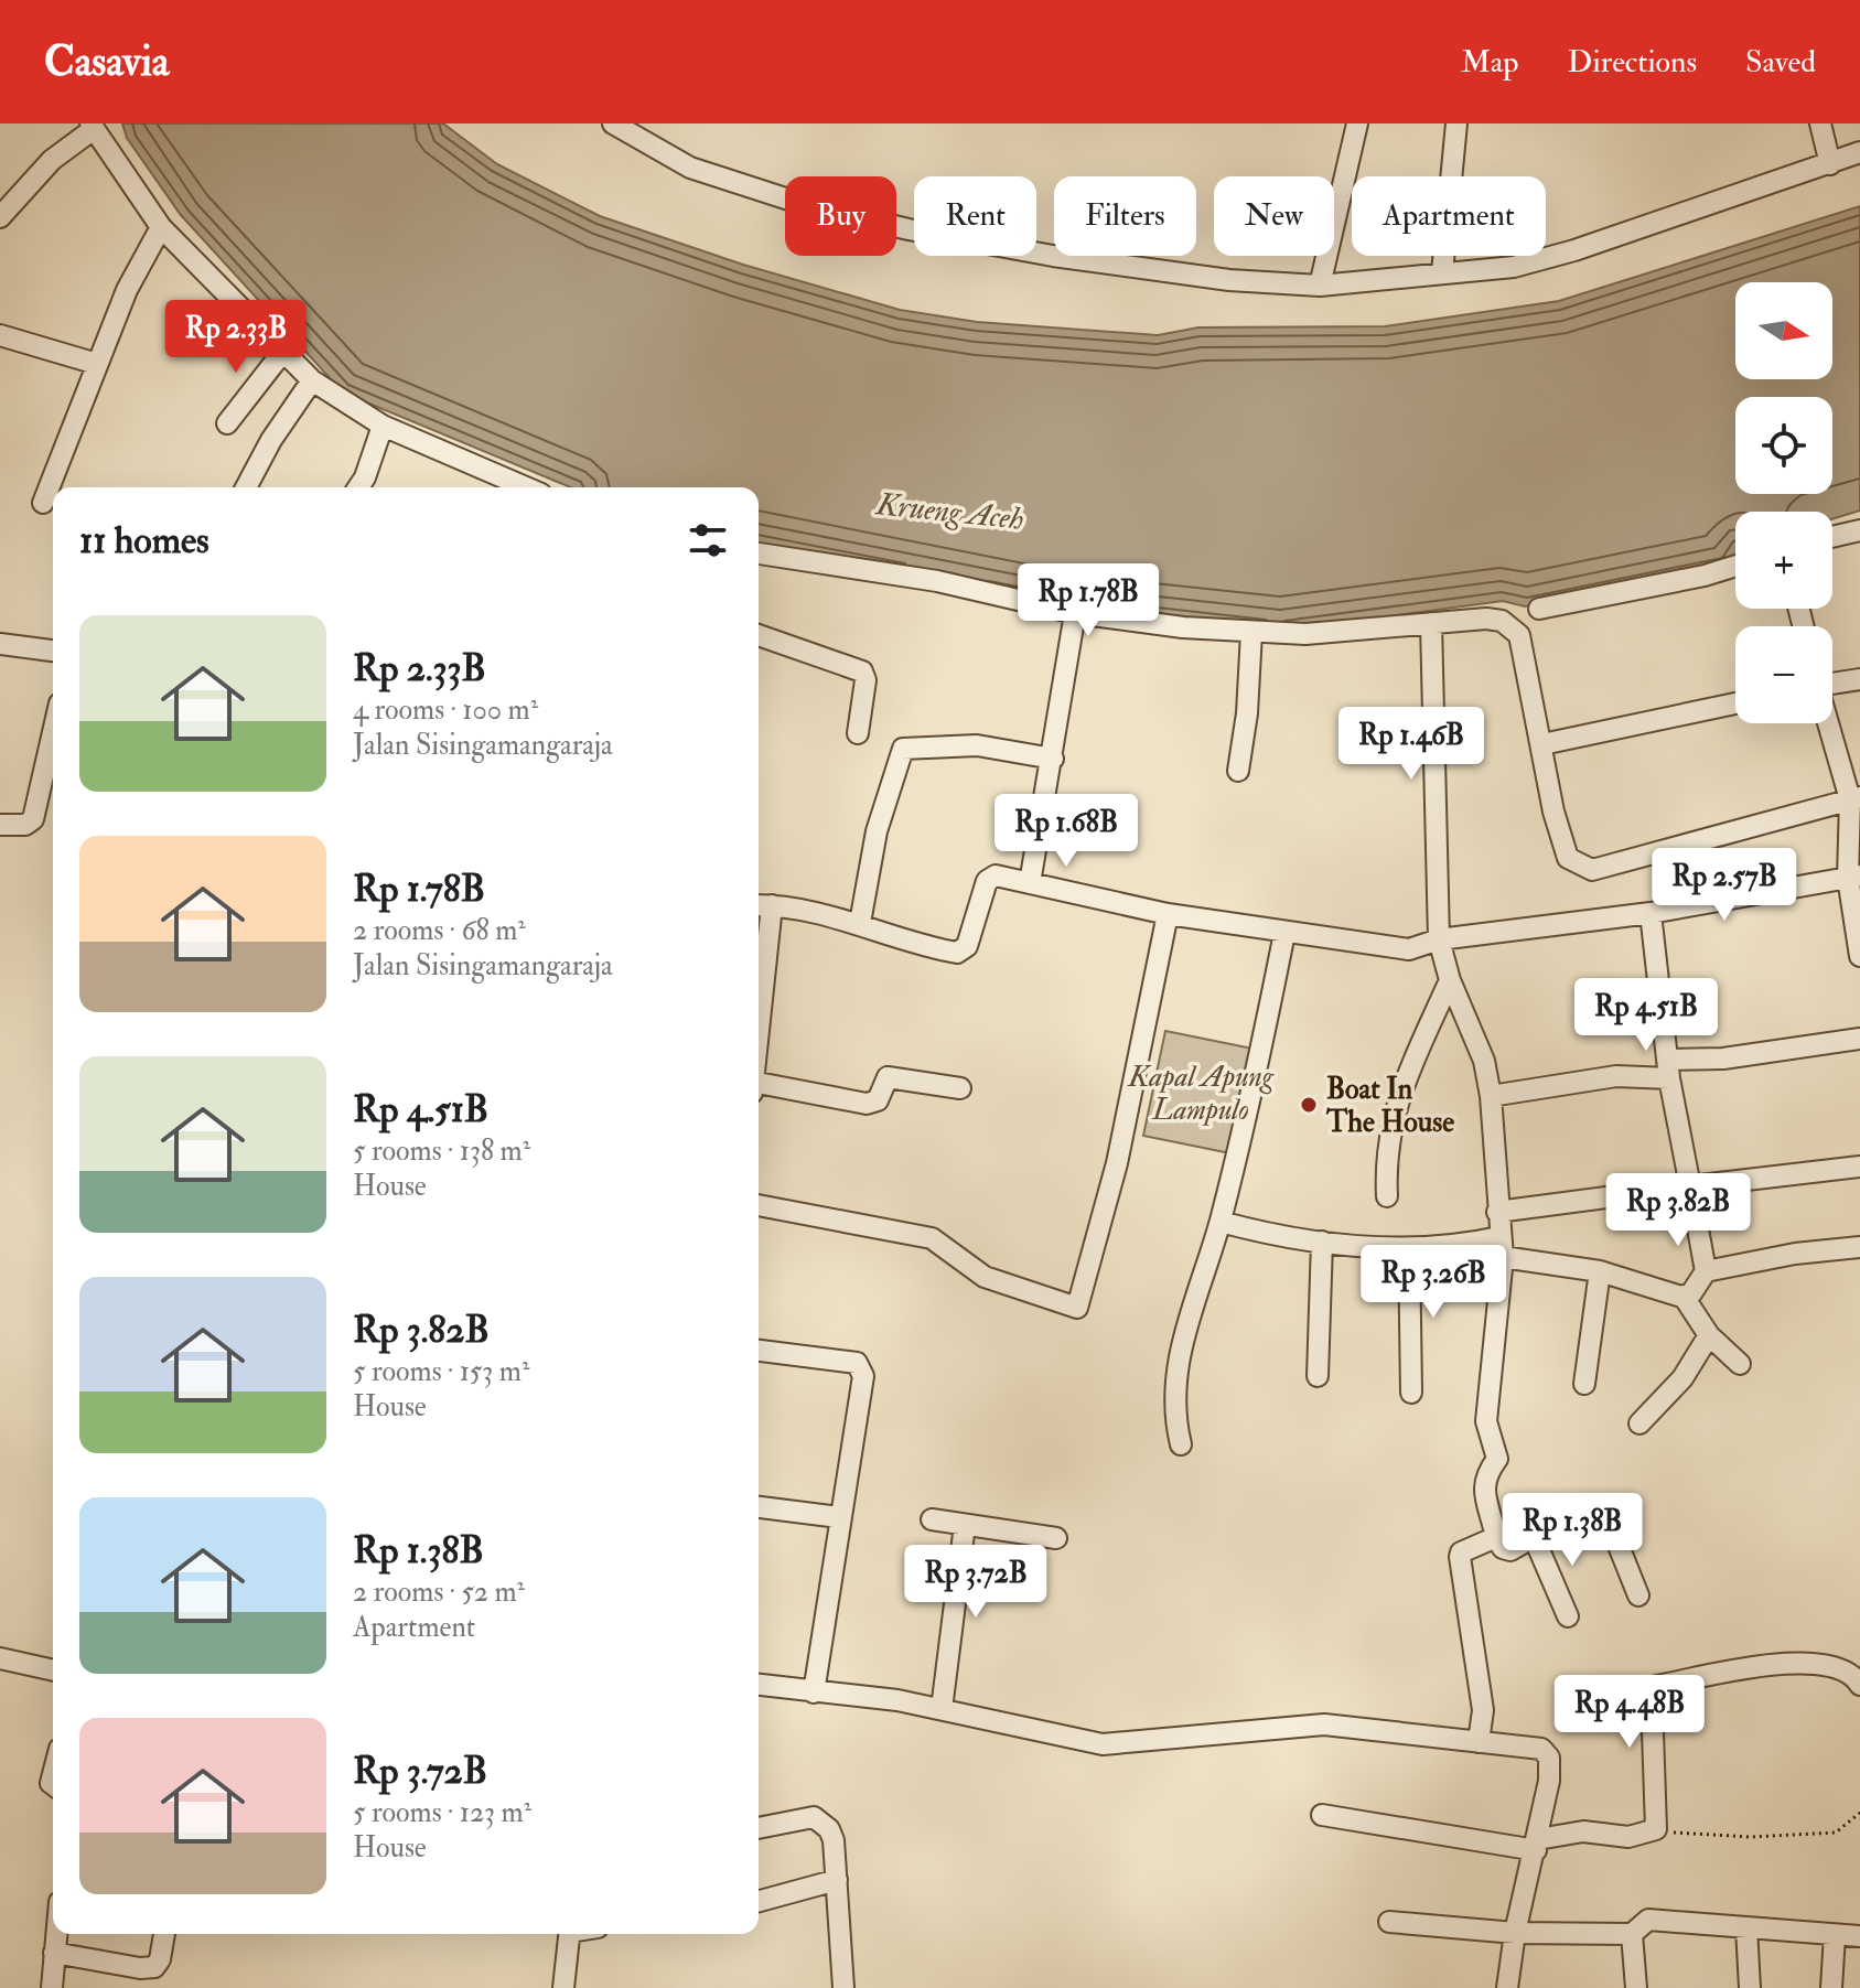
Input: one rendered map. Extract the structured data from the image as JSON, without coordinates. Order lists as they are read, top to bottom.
{
  "water": ["Krueng Aceh"],
  "parks": ["Kapal Apung Lampulo"],
  "places": ["Boat In The House"],
  "north": "right",
  "page": {
    "header": "Casavia",
    "nav": ["Map", "Directions", "Saved"],
    "chip": [
      "Buy",
      "Rent",
      "Filters",
      "New",
      "Apartment"
    ],
    "map_buttons": ["+", "−"],
    "price": [
      "Rp 2.33B",
      "Rp 1.78B",
      "Rp 1.46B",
      "Rp 1.68B",
      "Rp 2.57B",
      "Rp 4.51B",
      "Rp 3.82B",
      "Rp 3.26B",
      "Rp 1.38B",
      "Rp 3.72B",
      "Rp 4.48B"
    ],
    "heading": "11 homes",
    "list": [
      {
        "name": "Rp 2.33B",
        "note": "4 rooms · 100 m² · Jalan Sisingamangaraja"
      },
      {
        "name": "Rp 1.78B",
        "note": "2 rooms · 68 m² · Jalan Sisingamangaraja"
      },
      {
        "name": "Rp 4.51B",
        "note": "5 rooms · 138 m² · House"
      },
      {
        "name": "Rp 3.82B",
        "note": "5 rooms · 153 m² · House"
      },
      {
        "name": "Rp 1.38B",
        "note": "2 rooms · 52 m² · Apartment"
      },
      {
        "name": "Rp 3.72B",
        "note": "5 rooms · 123 m² · House"
      }
    ]
  }
}
